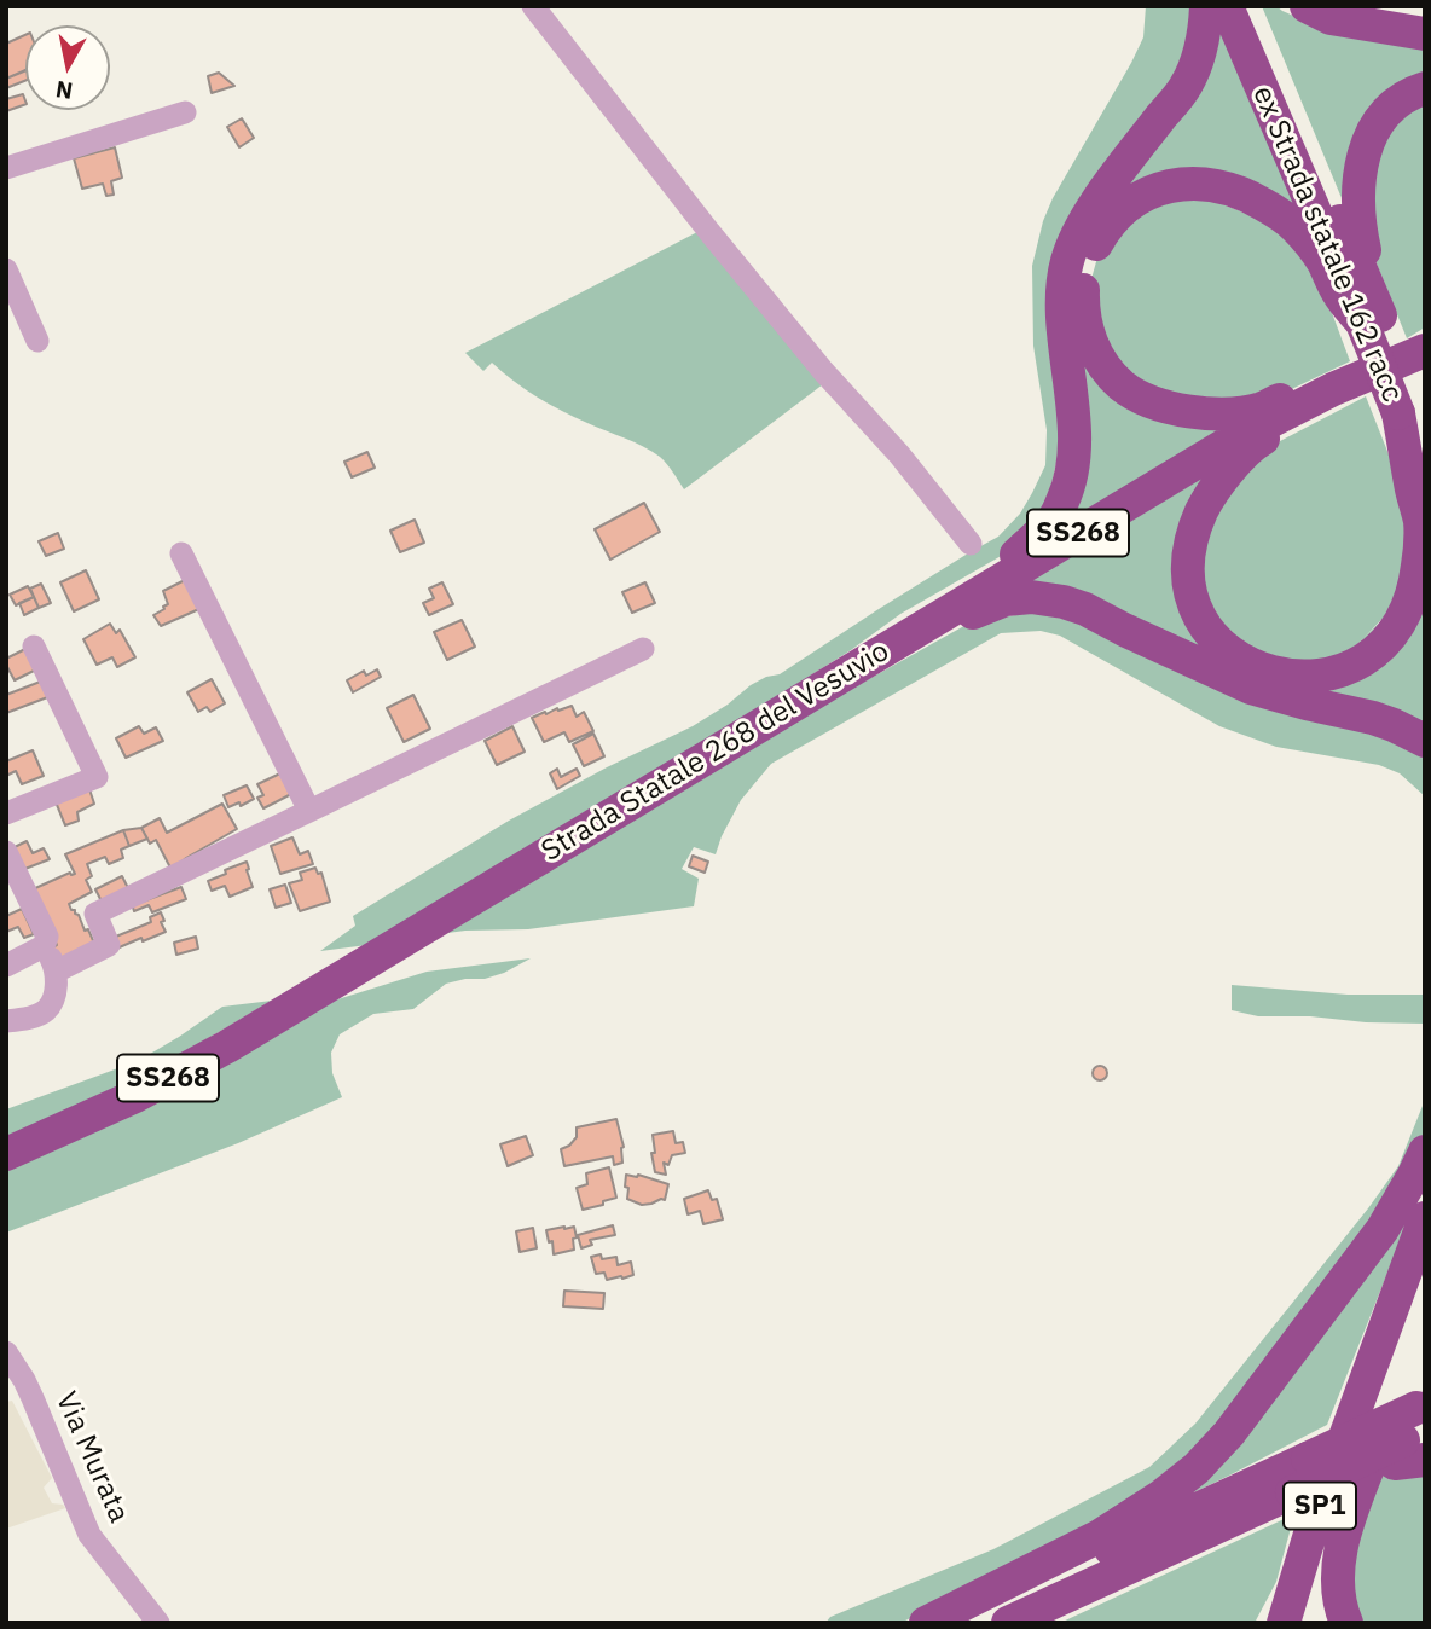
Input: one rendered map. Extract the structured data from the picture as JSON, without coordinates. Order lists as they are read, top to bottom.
{
  "streets": {
    "highway": [
      "ex Strada statale 162 racc",
      "SS268",
      "Strada Statale 268 del Vesuvio",
      "SP1"
    ],
    "street": ["Via Murata"]
  },
  "north": "bottom"
}
